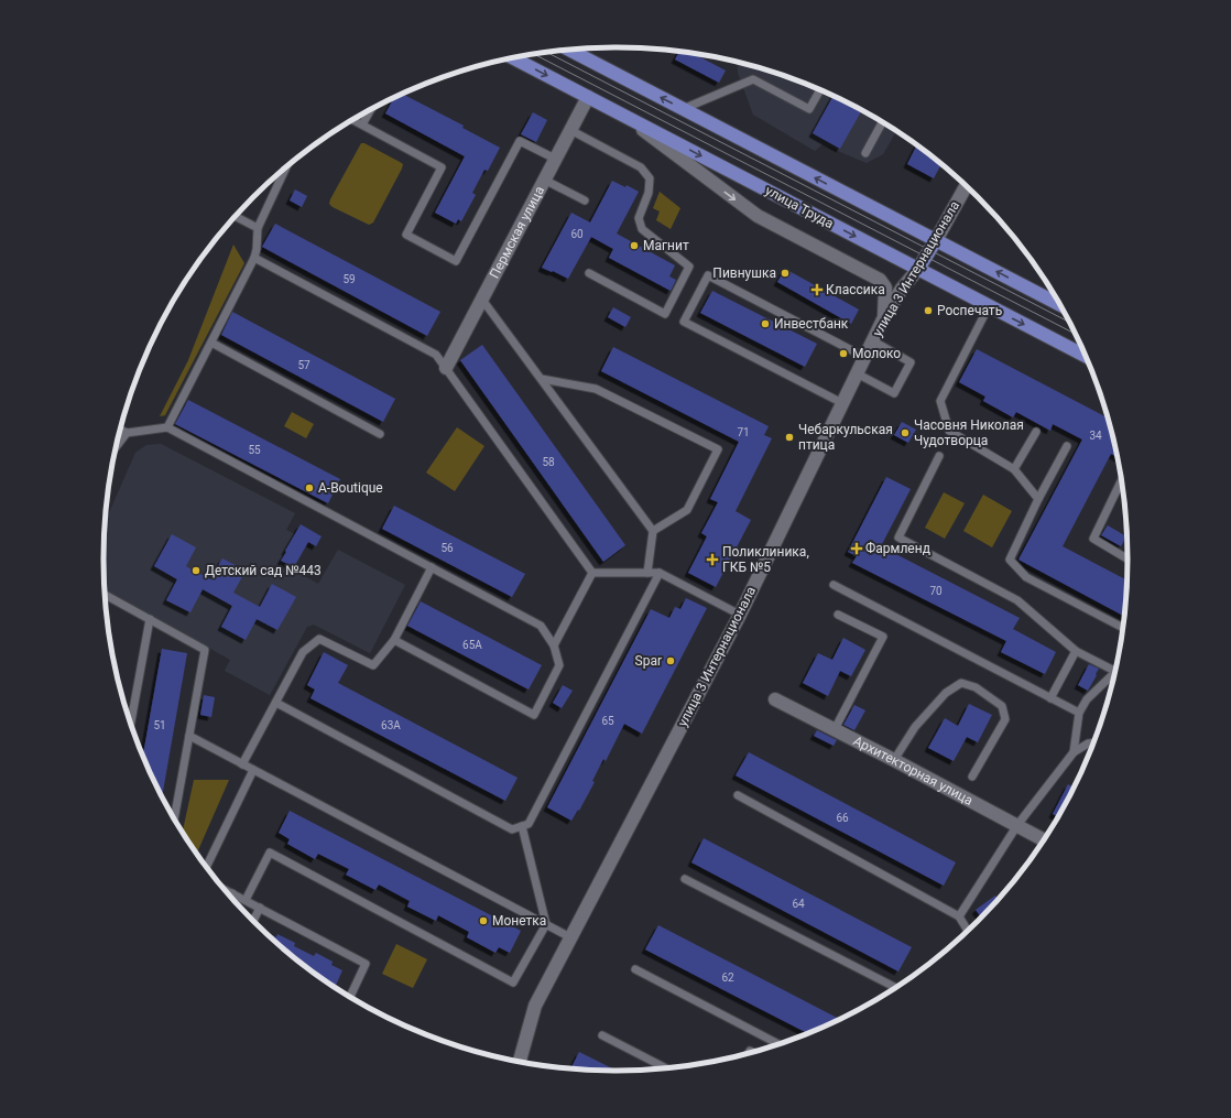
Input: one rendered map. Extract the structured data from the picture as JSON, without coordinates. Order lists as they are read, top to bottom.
{
  "streets": {
    "main road": ["улица Труда", "улица 3 Интернационала"],
    "street": ["Пермская улица", "Архитекторная улица"]
  },
  "crossings": [
    ["улица Труда", "Пермская улица"],
    ["улица Труда", "улица 3 Интернационала"]
  ],
  "places": {
    "other": [
      "Магнит",
      "Пивнушка",
      "Роспечать",
      "Инвестбанк",
      "Молоко",
      "Часовня Николая Чудотворца",
      "Чебаркульская птица",
      "A-Boutique",
      "Детский сад №443",
      "Spar",
      "Монетка"
    ],
    "health": ["Классика", "Фармленд", "Поликлиника, ГКБ №5"]
  },
  "house_numbers": [
    "60",
    "59",
    "57",
    "71",
    "34",
    "55",
    "58",
    "56",
    "70",
    "65А",
    "65",
    "51",
    "63А",
    "66",
    "64",
    "62"
  ]
}
